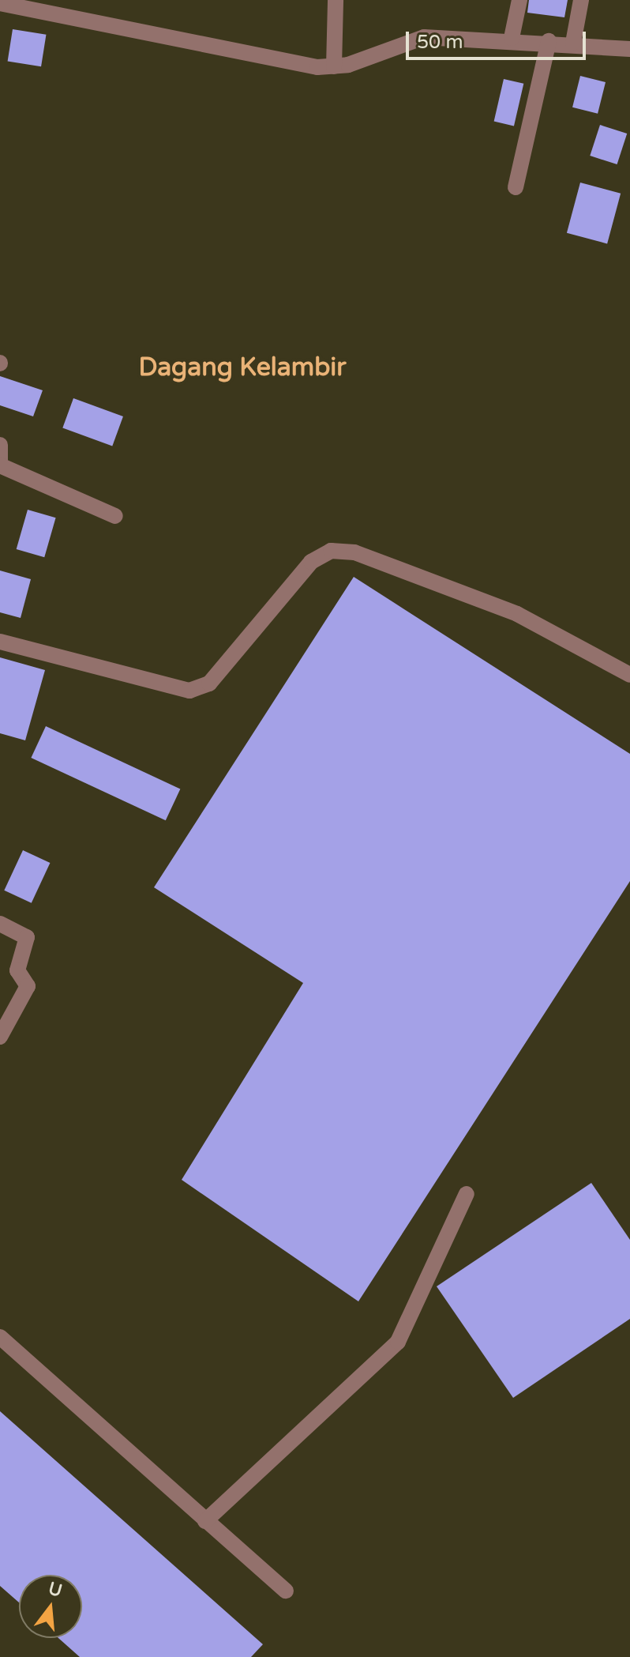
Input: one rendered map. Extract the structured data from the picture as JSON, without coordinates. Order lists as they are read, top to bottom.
{
  "districts": ["Dagang Kelambir"],
  "scale_bar": "50 m",
  "north": "top"
}
